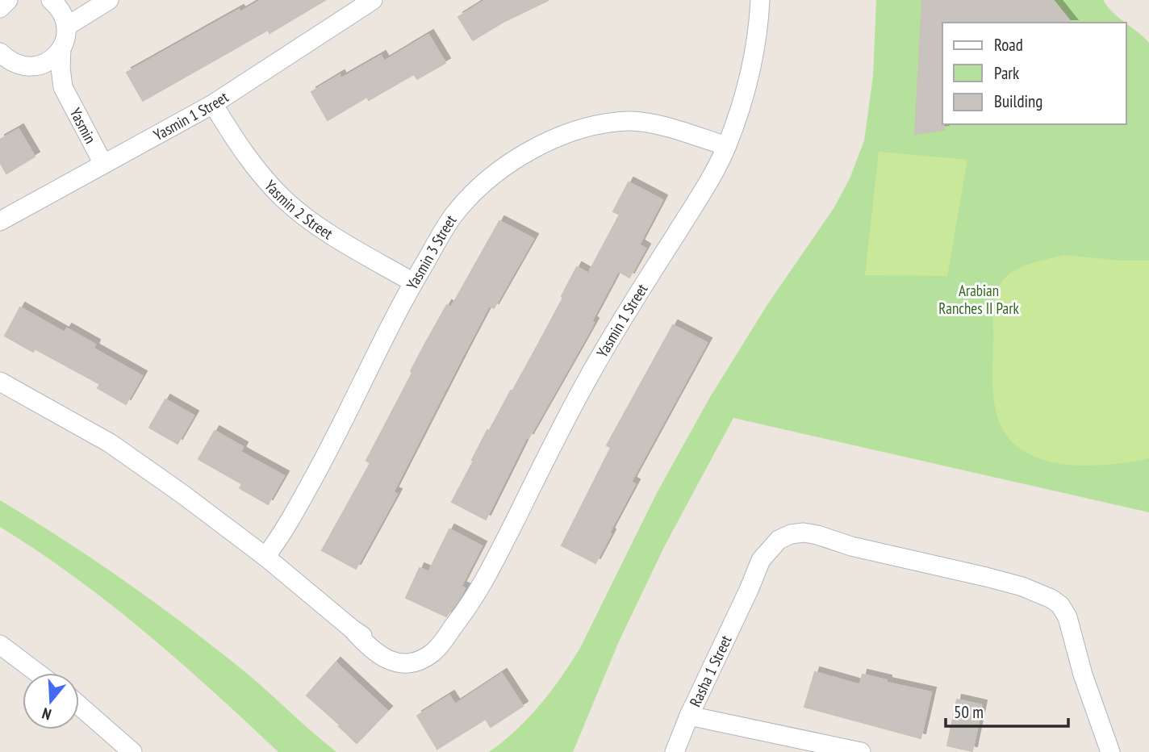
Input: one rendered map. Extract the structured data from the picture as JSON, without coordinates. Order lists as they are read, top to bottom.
{
  "streets": {
    "street": [
      "Yasmin 1 Street",
      "Yasmin",
      "Yasmin 2 Street",
      "Yasmin 3 Street",
      "Rasha 1 Street"
    ]
  },
  "crossings": [
    ["Yasmin 1 Street", "Yasmin"],
    ["Yasmin 1 Street", "Yasmin 2 Street"],
    ["Yasmin 1 Street", "Yasmin 3 Street"],
    ["Yasmin 2 Street", "Yasmin 3 Street"]
  ],
  "parks": ["Arabian Ranches II Park"],
  "legend": ["Road", "Park", "Building"],
  "scale_bar": "50 m",
  "north": "bottom"
}
